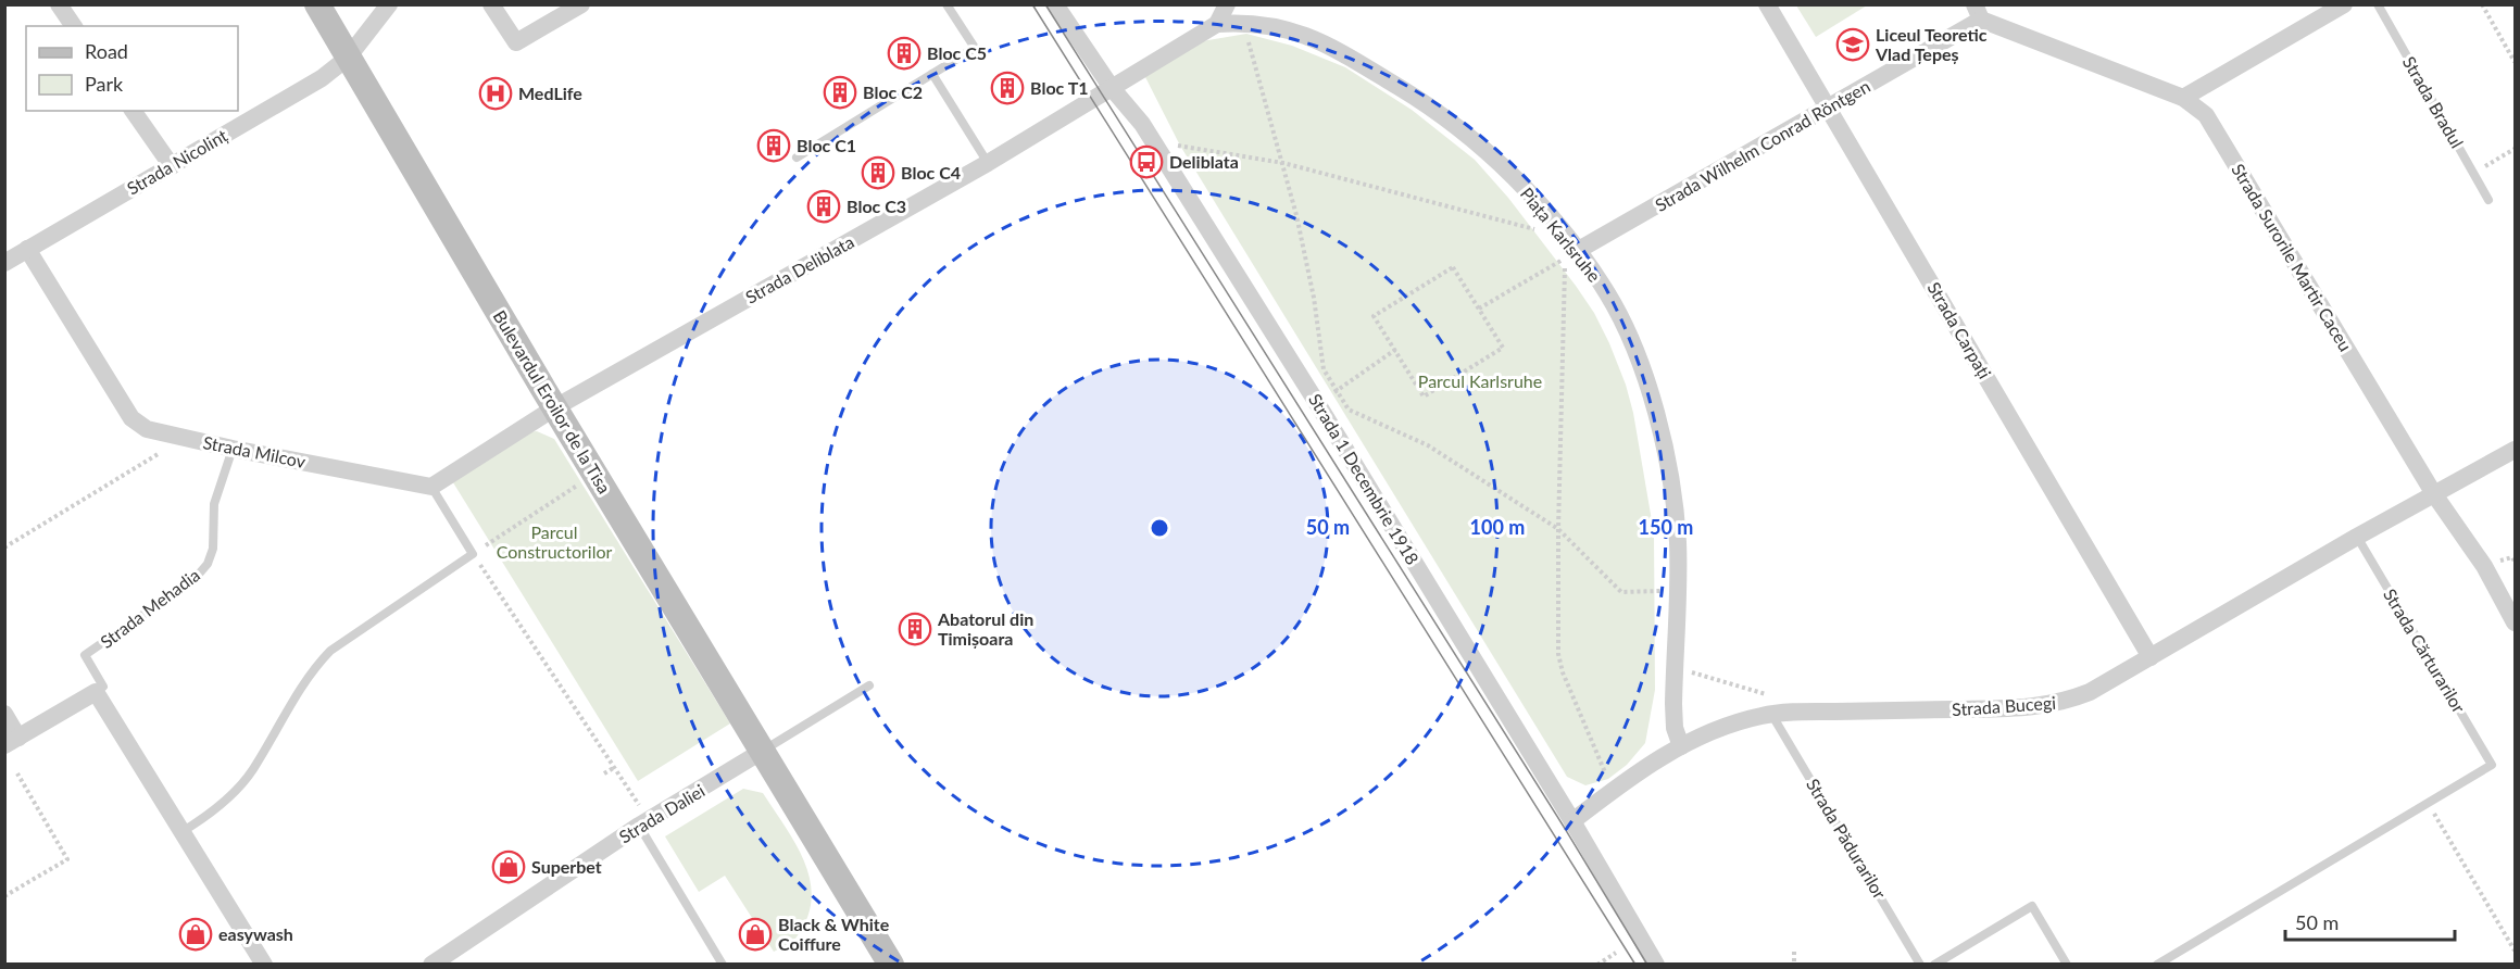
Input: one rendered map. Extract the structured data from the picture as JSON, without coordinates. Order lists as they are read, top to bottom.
{
  "streets": {
    "street": [
      "Strada Wilhelm Conrad Röntgen",
      "Strada Nicolinț",
      "Piața Karlsruhe",
      "Strada Surorile Martir Caceu",
      "Strada Deliblata",
      "Strada Carpați",
      "Bulevardul Eroilor de la Tisa",
      "Strada Milcov",
      "Strada 1 Decembrie 1918",
      "Strada Bucegi",
      "Strada Daliei"
    ],
    "lane": [
      "Strada Bradul",
      "Strada Mehadia",
      "Strada Cărturarilor",
      "Strada Pădurarilor"
    ]
  },
  "crossings": [
    ["Strada Wilhelm Conrad Röntgen", "Piața Karlsruhe"],
    ["Strada Wilhelm Conrad Röntgen", "Strada Surorile Martir Caceu"],
    ["Strada Wilhelm Conrad Röntgen", "Strada Carpați"],
    ["Strada Nicolinț", "Bulevardul Eroilor de la Tisa"],
    ["Strada Nicolinț", "Strada Milcov"],
    ["Piața Karlsruhe", "Strada Deliblata"],
    ["Piața Karlsruhe", "Strada 1 Decembrie 1918"],
    ["Piața Karlsruhe", "Strada Bucegi"],
    ["Strada Surorile Martir Caceu", "Strada Bucegi"],
    ["Strada Deliblata", "Bulevardul Eroilor de la Tisa"],
    ["Strada Deliblata", "Strada 1 Decembrie 1918"],
    ["Strada Carpați", "Strada Bucegi"],
    ["Bulevardul Eroilor de la Tisa", "Strada Daliei"],
    ["Strada Milcov", "Strada Mehadia"],
    ["Strada 1 Decembrie 1918", "Strada Bucegi"],
    ["Strada Cărturarilor", "Strada Bucegi"],
    ["Strada Bucegi", "Strada Pădurarilor"]
  ],
  "parks": ["Parcul Karlsruhe", "Parcul Constructorilor"],
  "places": {
    "school or university": ["Liceul Teoretic Vlad Țepeș"],
    "building": [
      "Bloc C5",
      "Bloc T1",
      "Bloc C2",
      "Bloc C1",
      "Bloc C4",
      "Bloc C3",
      "Abatorul din Timișoara"
    ],
    "hospital": ["MedLife"],
    "bus stop": ["Deliblata"],
    "shop": ["Superbet", "easywash", "Black & White Coiffure"]
  },
  "legend": ["Road", "Park"],
  "scale_bar": "50 m",
  "rings": ["50 m", "100 m", "150 m"]
}
